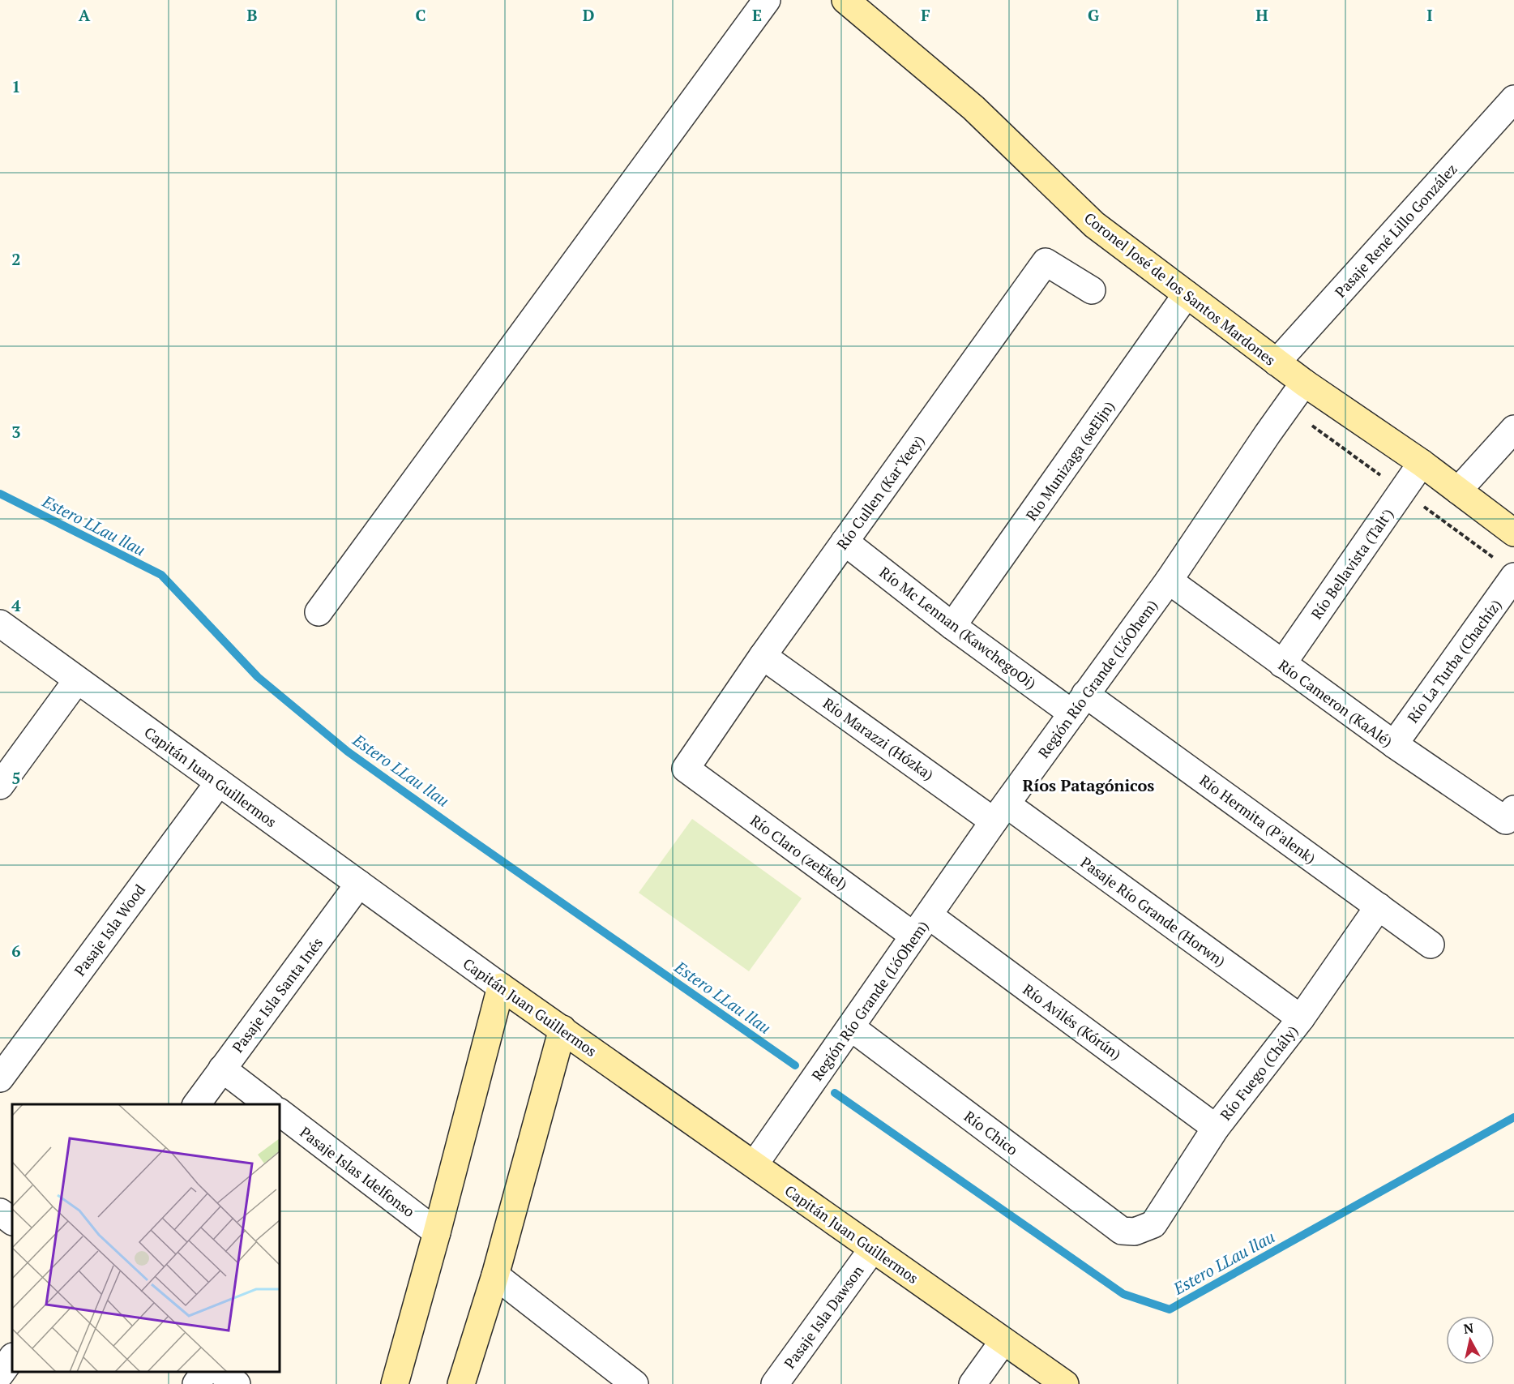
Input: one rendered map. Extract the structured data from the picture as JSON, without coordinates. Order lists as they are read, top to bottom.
{
  "streets": {
    "street": [
      "Pasaje René Lillo González",
      "Coronel José de los Santos Mardones",
      "Rio Munizaga (seEljn)",
      "Río Cullen (Kar'Yeey)",
      "Río Bellavista (Talt')",
      "Río Mc Lennan (KawchegoOi)",
      "Río La Turba (Chachíz)",
      "Región Río Grande (L'óOhem)",
      "Río Cameron (KaAlé)",
      "Río Marazzi (Hózka)",
      "Capitán Juan Guillermos",
      "Río Hermita (P'alenk)",
      "Río Claro (zeEkel)",
      "Pasaje Río Grande (Horwn)",
      "Pasaje Isla Wood",
      "Pasaje Isla Santa Inés",
      "Río Avilés (Kórún)",
      "Río Fuego (Chály)",
      "Río Chico",
      "Pasaje Islas Idelfonso",
      "Pasaje Isla Dawson"
    ]
  },
  "crossings": [
    ["Pasaje René Lillo González", "Coronel José de los Santos Mardones"],
    ["Coronel José de los Santos Mardones", "Rio Munizaga (seEljn)"],
    ["Coronel José de los Santos Mardones", "Río Bellavista (Talt')"],
    ["Coronel José de los Santos Mardones", "Región Río Grande (L'óOhem)"],
    ["Rio Munizaga (seEljn)", "Río Mc Lennan (KawchegoOi)"],
    ["Río Cullen (Kar'Yeey)", "Río Mc Lennan (KawchegoOi)"],
    ["Río Cullen (Kar'Yeey)", "Río Marazzi (Hózka)"],
    ["Río Cullen (Kar'Yeey)", "Río Claro (zeEkel)"],
    ["Río Bellavista (Talt')", "Río Cameron (KaAlé)"],
    ["Río Mc Lennan (KawchegoOi)", "Región Río Grande (L'óOhem)"],
    ["Río Mc Lennan (KawchegoOi)", "Río Hermita (P'alenk)"],
    ["Río La Turba (Chachíz)", "Río Cameron (KaAlé)"],
    ["Región Río Grande (L'óOhem)", "Río Cameron (KaAlé)"],
    ["Región Río Grande (L'óOhem)", "Río Marazzi (Hózka)"],
    ["Región Río Grande (L'óOhem)", "Capitán Juan Guillermos"],
    ["Región Río Grande (L'óOhem)", "Río Hermita (P'alenk)"],
    ["Región Río Grande (L'óOhem)", "Río Claro (zeEkel)"],
    ["Región Río Grande (L'óOhem)", "Pasaje Río Grande (Horwn)"],
    ["Región Río Grande (L'óOhem)", "Río Avilés (Kórún)"],
    ["Región Río Grande (L'óOhem)", "Río Chico"],
    ["Río Marazzi (Hózka)", "Pasaje Río Grande (Horwn)"],
    ["Capitán Juan Guillermos", "Pasaje Isla Wood"],
    ["Capitán Juan Guillermos", "Pasaje Isla Santa Inés"],
    ["Capitán Juan Guillermos", "Pasaje Isla Dawson"],
    ["Río Hermita (P'alenk)", "Río Fuego (Chály)"],
    ["Río Claro (zeEkel)", "Río Avilés (Kórún)"],
    ["Pasaje Río Grande (Horwn)", "Río Fuego (Chály)"],
    ["Río Avilés (Kórún)", "Río Fuego (Chály)"],
    ["Río Fuego (Chály)", "Río Chico"]
  ],
  "districts": ["Ríos Patagónicos"],
  "water": ["Estero LLau llau"],
  "north": "top",
  "grid": {
    "columns": [
      "A",
      "B",
      "C",
      "D",
      "E",
      "F",
      "G",
      "H",
      "I"
    ],
    "rows": [
      "1",
      "2",
      "3",
      "4",
      "5",
      "6"
    ]
  }
}
